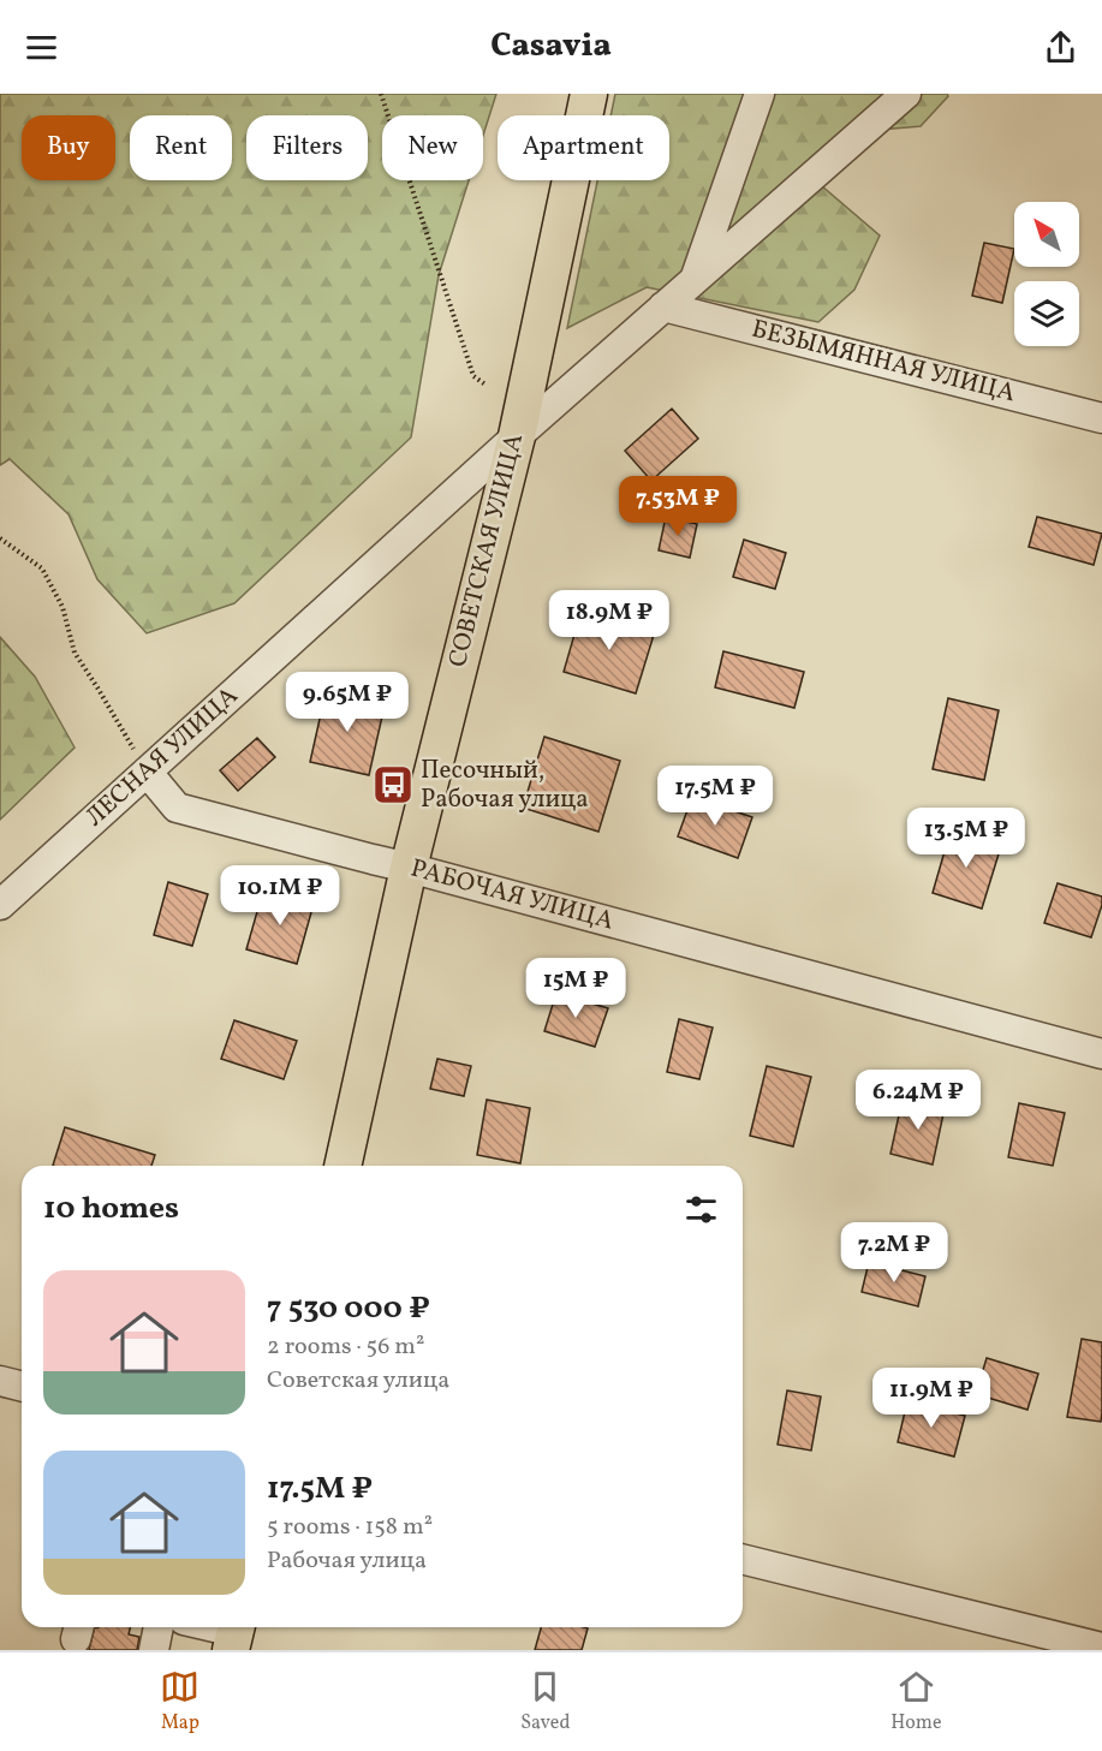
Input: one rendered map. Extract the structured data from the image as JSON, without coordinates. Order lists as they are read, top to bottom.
{
  "streets": {
    "main road": ["СОВЕТСКАЯ УЛИЦА"],
    "street": ["БЕЗЫМЯННАЯ УЛИЦА", "ЛЕСНАЯ УЛИЦА", "РАБОЧАЯ УЛИЦА"]
  },
  "crossings": [
    ["БЕЗЫМЯННАЯ УЛИЦА", "ЛЕСНАЯ УЛИЦА"],
    ["СОВЕТСКАЯ УЛИЦА", "ЛЕСНАЯ УЛИЦА"],
    ["СОВЕТСКАЯ УЛИЦА", "РАБОЧАЯ УЛИЦА"],
    ["ЛЕСНАЯ УЛИЦА", "РАБОЧАЯ УЛИЦА"]
  ],
  "places": {
    "bus stop": ["Песочный, Рабочая улица"]
  },
  "north": "top left",
  "page": {
    "header": "Casavia",
    "chip": [
      "Buy",
      "Rent",
      "Filters",
      "New",
      "Apartment"
    ],
    "price": [
      "7.53M ₽",
      "18.9M ₽",
      "9.65M ₽",
      "17.5M ₽",
      "13.5M ₽",
      "10.1M ₽",
      "15M ₽",
      "6.24M ₽",
      "7.2M ₽",
      "11.9M ₽"
    ],
    "heading": "10 homes",
    "list": [
      {
        "name": "7 530 000 ₽",
        "note": "2 rooms · 56 m² · Советская улица"
      },
      {
        "name": "17.5M ₽",
        "note": "5 rooms · 158 m² · Рабочая улица"
      }
    ],
    "tabs": ["Map", "Saved", "Home"]
  }
}
